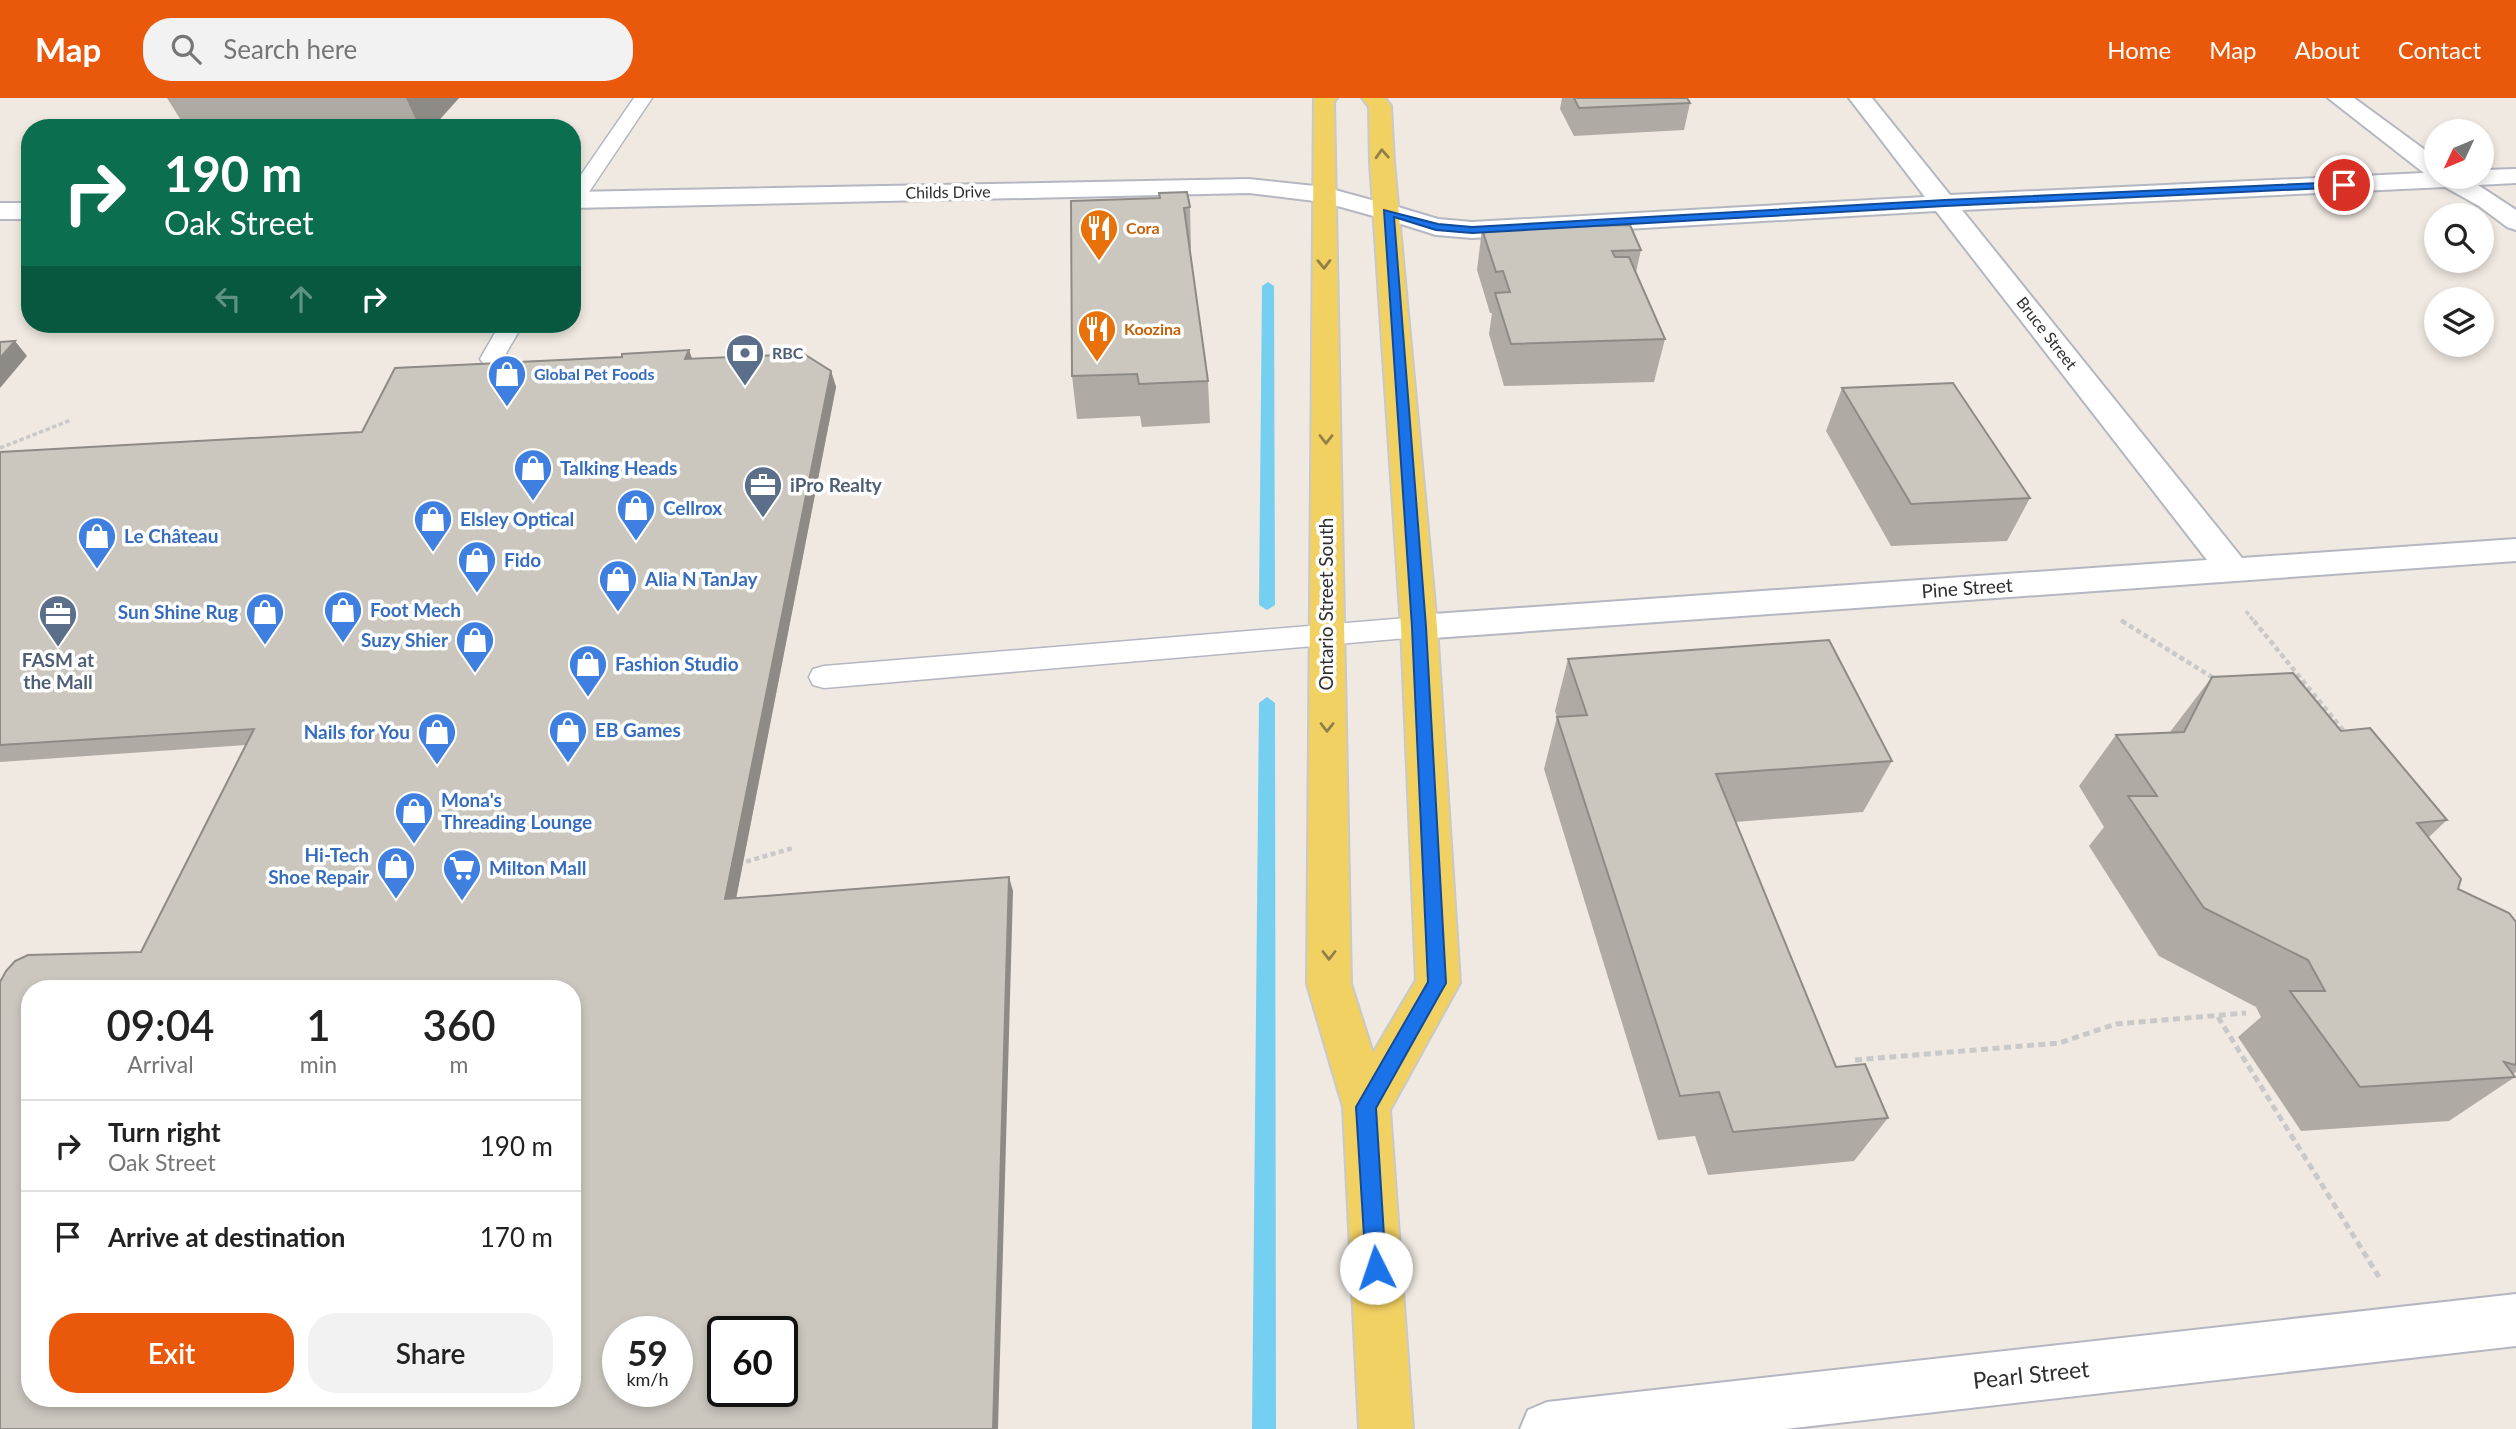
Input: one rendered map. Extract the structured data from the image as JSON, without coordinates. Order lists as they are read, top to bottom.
{
  "streets": {
    "main road": ["Ontario Street South"],
    "street": [
      "Childs Drive",
      "Bruce Street",
      "Pine Street",
      "Pearl Street"
    ]
  },
  "crossings": [
    ["Childs Drive", "Bruce Street"],
    ["Childs Drive", "Ontario Street South"],
    ["Bruce Street", "Pine Street"]
  ],
  "places": {
    "restaurant": ["Cora", "Koozina"],
    "bank": ["RBC"],
    "shop": [
      "Global Pet Foods",
      "Talking Heads",
      "Cellrox",
      "Elsley Optical",
      "Le Château",
      "Fido",
      "Alia N TanJay",
      "Foot Mech",
      "Sun Shine Rug",
      "Suzy Shier",
      "Fashion Studio",
      "EB Games",
      "Nails for You",
      "Mona's Threading Lounge",
      "Hi-Tech Shoe Repair"
    ],
    "office": ["iPro Realty", "FASM at the Mall"],
    "supermarket": ["Milton Mall"]
  },
  "north": "bottom left",
  "page": {
    "header": "Map",
    "search": "Search here",
    "nav": [
      "Home",
      "Map",
      "About",
      "Contact"
    ],
    "turn": ["190 m", "Oak Street"],
    "eta": [
      "09:04",
      "Arrival",
      "1",
      "min",
      "360",
      "m"
    ],
    "list": [
      {
        "name": "Turn right",
        "note": "Oak Street",
        "value": "190 m"
      },
      {
        "name": "Arrive at destination",
        "value": "170 m"
      }
    ],
    "buttons": ["Exit", "Share"],
    "speed": "59 km/h",
    "limit": "60"
  }
}
